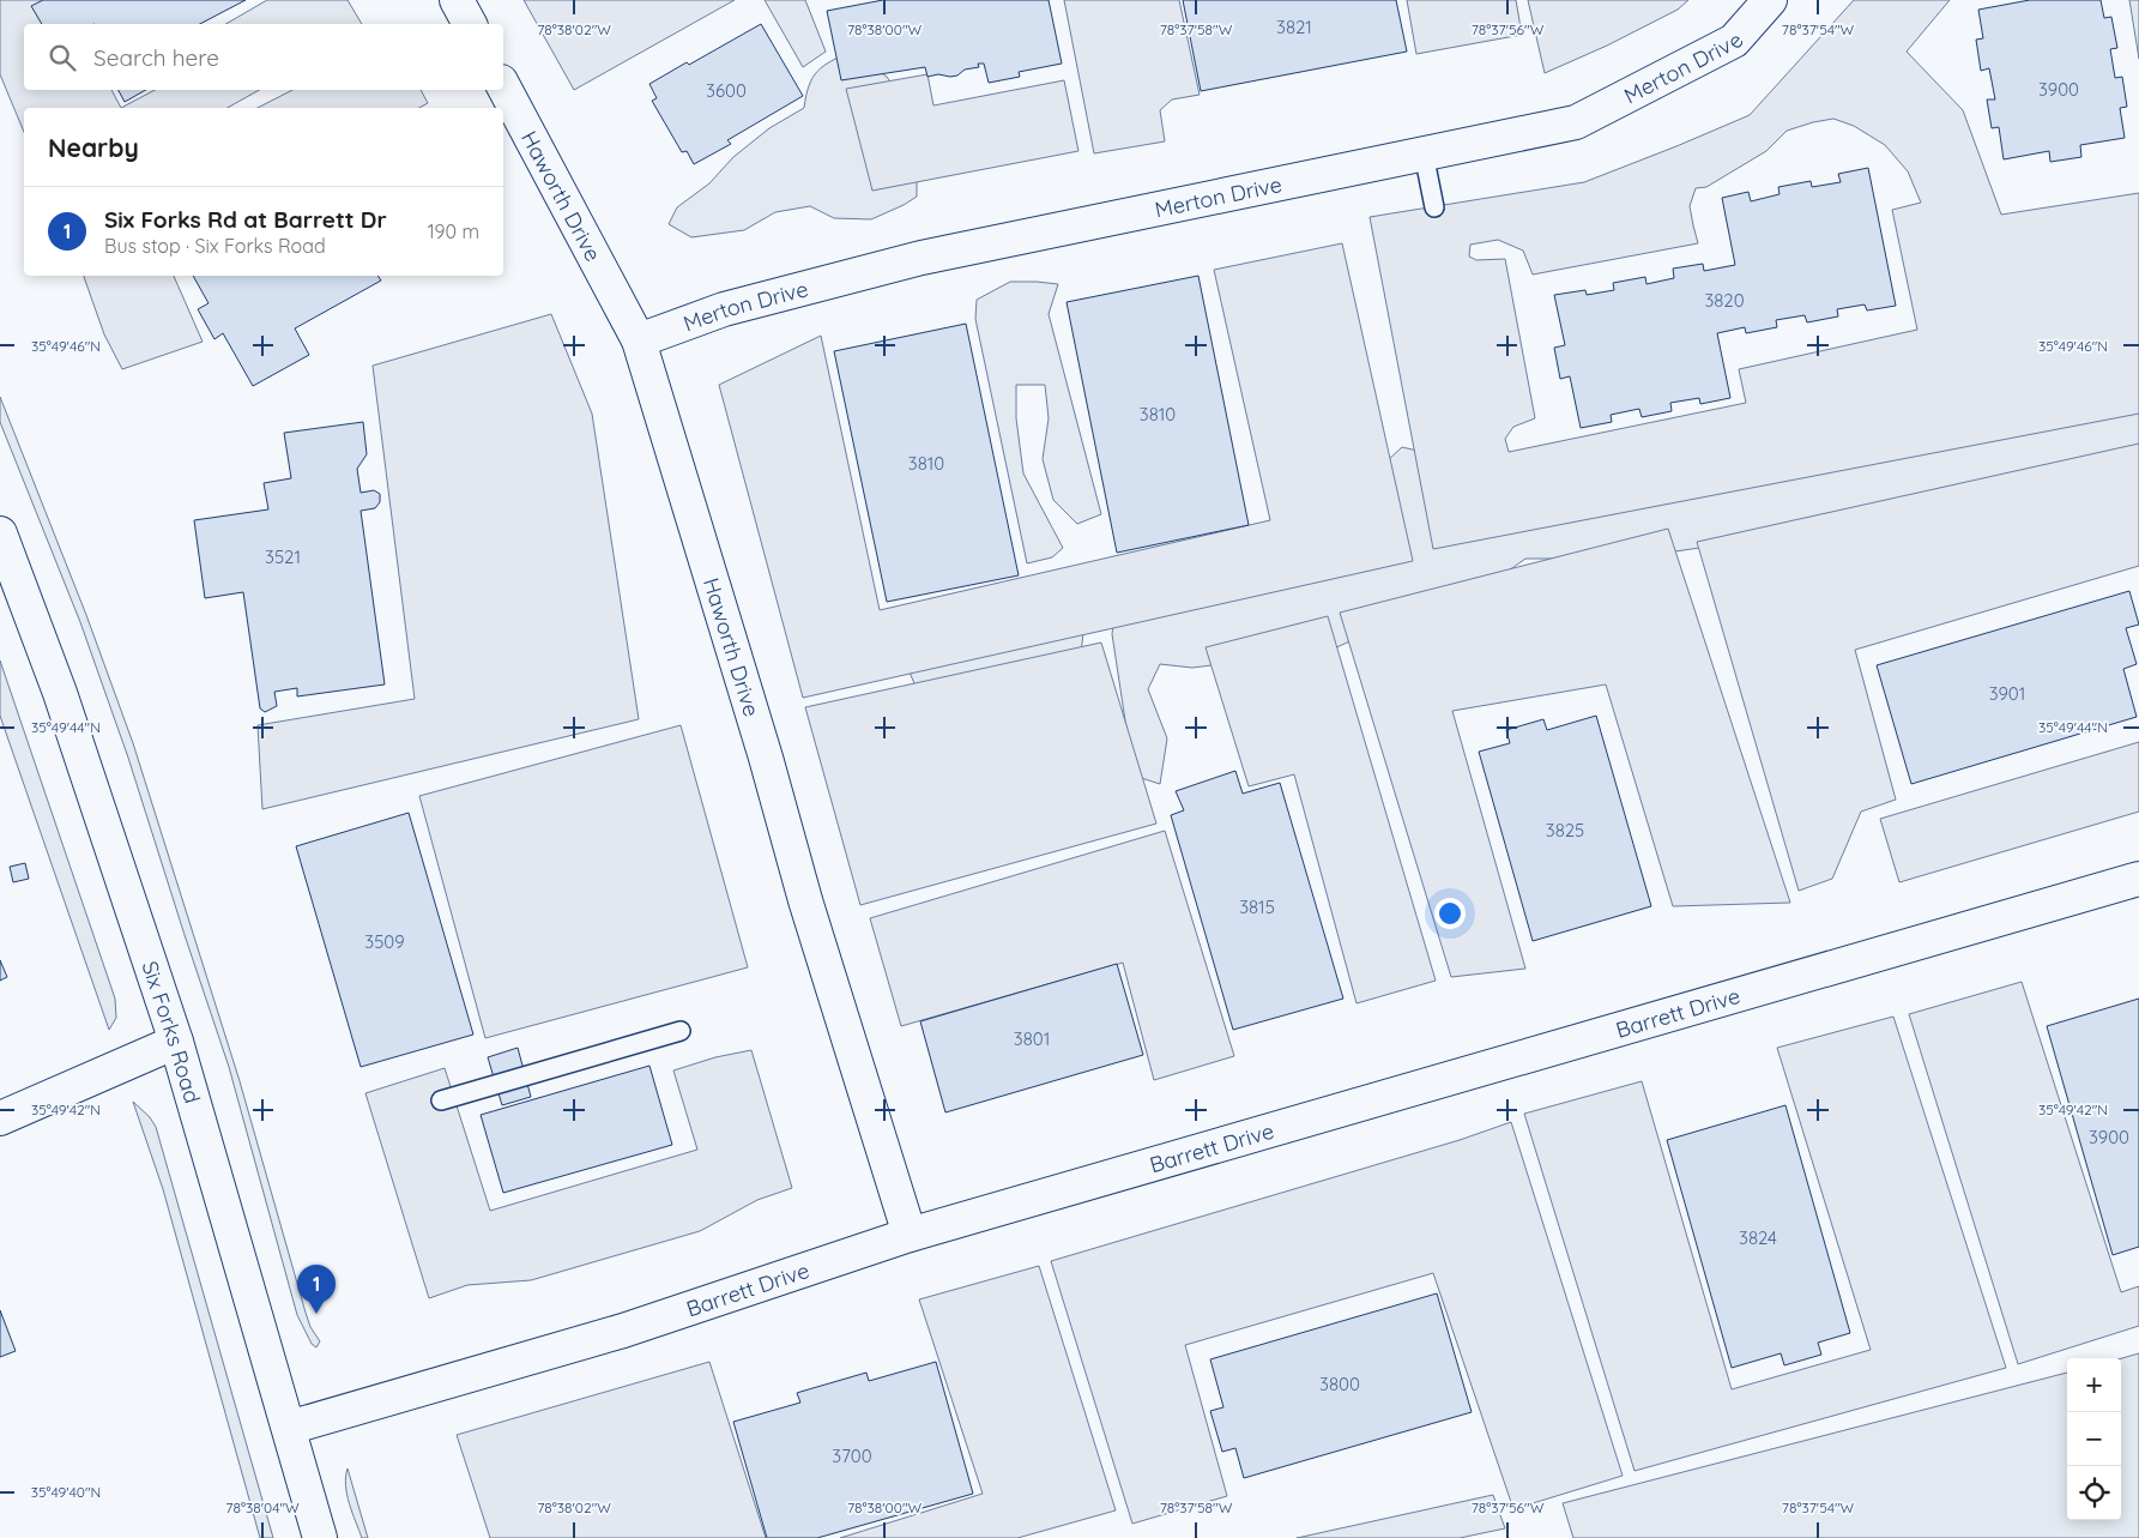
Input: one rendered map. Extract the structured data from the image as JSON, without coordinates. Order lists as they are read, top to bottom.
{
  "streets": {
    "street": [
      "Merton Drive",
      "Haworth Drive",
      "Barrett Drive",
      "Six Forks Road"
    ]
  },
  "crossings": [
    ["Merton Drive", "Haworth Drive"],
    ["Haworth Drive", "Barrett Drive"],
    ["Barrett Drive", "Six Forks Road"]
  ],
  "house_numbers": [
    "3821",
    "3900",
    "3600",
    "3820",
    "3810",
    "3810",
    "3521",
    "3901",
    "3825",
    "3815",
    "3509",
    "3801",
    "3900",
    "3824",
    "3800",
    "3700"
  ],
  "page": {
    "search": "Search here",
    "heading": "Nearby",
    "list": [
      {
        "mark": "1",
        "name": "Six Forks Rd at Barrett Dr",
        "note": "Bus stop · Six Forks Road",
        "value": "190 m"
      }
    ],
    "pins": "1",
    "map_buttons": ["+", "−"]
  },
  "coordinates": [
    "78°38'02\"W",
    "78°38'00\"W",
    "78°37'58\"W",
    "78°37'56\"W",
    "78°37'54\"W",
    "35°49'46\"N",
    "35°49'44\"N",
    "35°49'42\"N",
    "35°49'40\"N",
    "78°38'04\"W"
  ]
}
